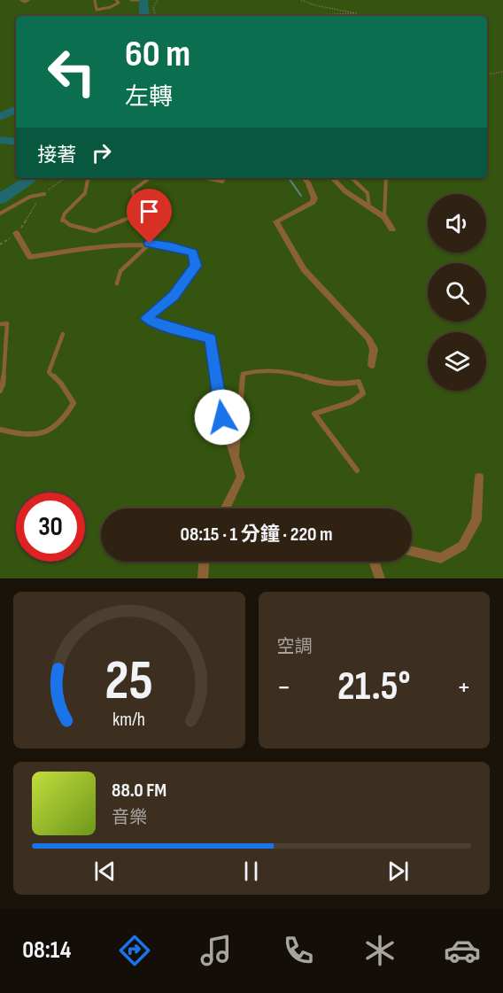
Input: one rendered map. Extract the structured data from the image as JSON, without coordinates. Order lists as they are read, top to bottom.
{
  "page": {
    "turn": ["60 m", "左轉"],
    "then": "接著",
    "limit": "30",
    "trip": "08:15 · 1 分鐘 · 220 m",
    "tile": "空調",
    "heat": ["−", "21.5°", "+"],
    "song": ["88.0 FM", "音樂"],
    "tabs": "08:14",
    "gauge": ["25", "km/h"]
  }
}
